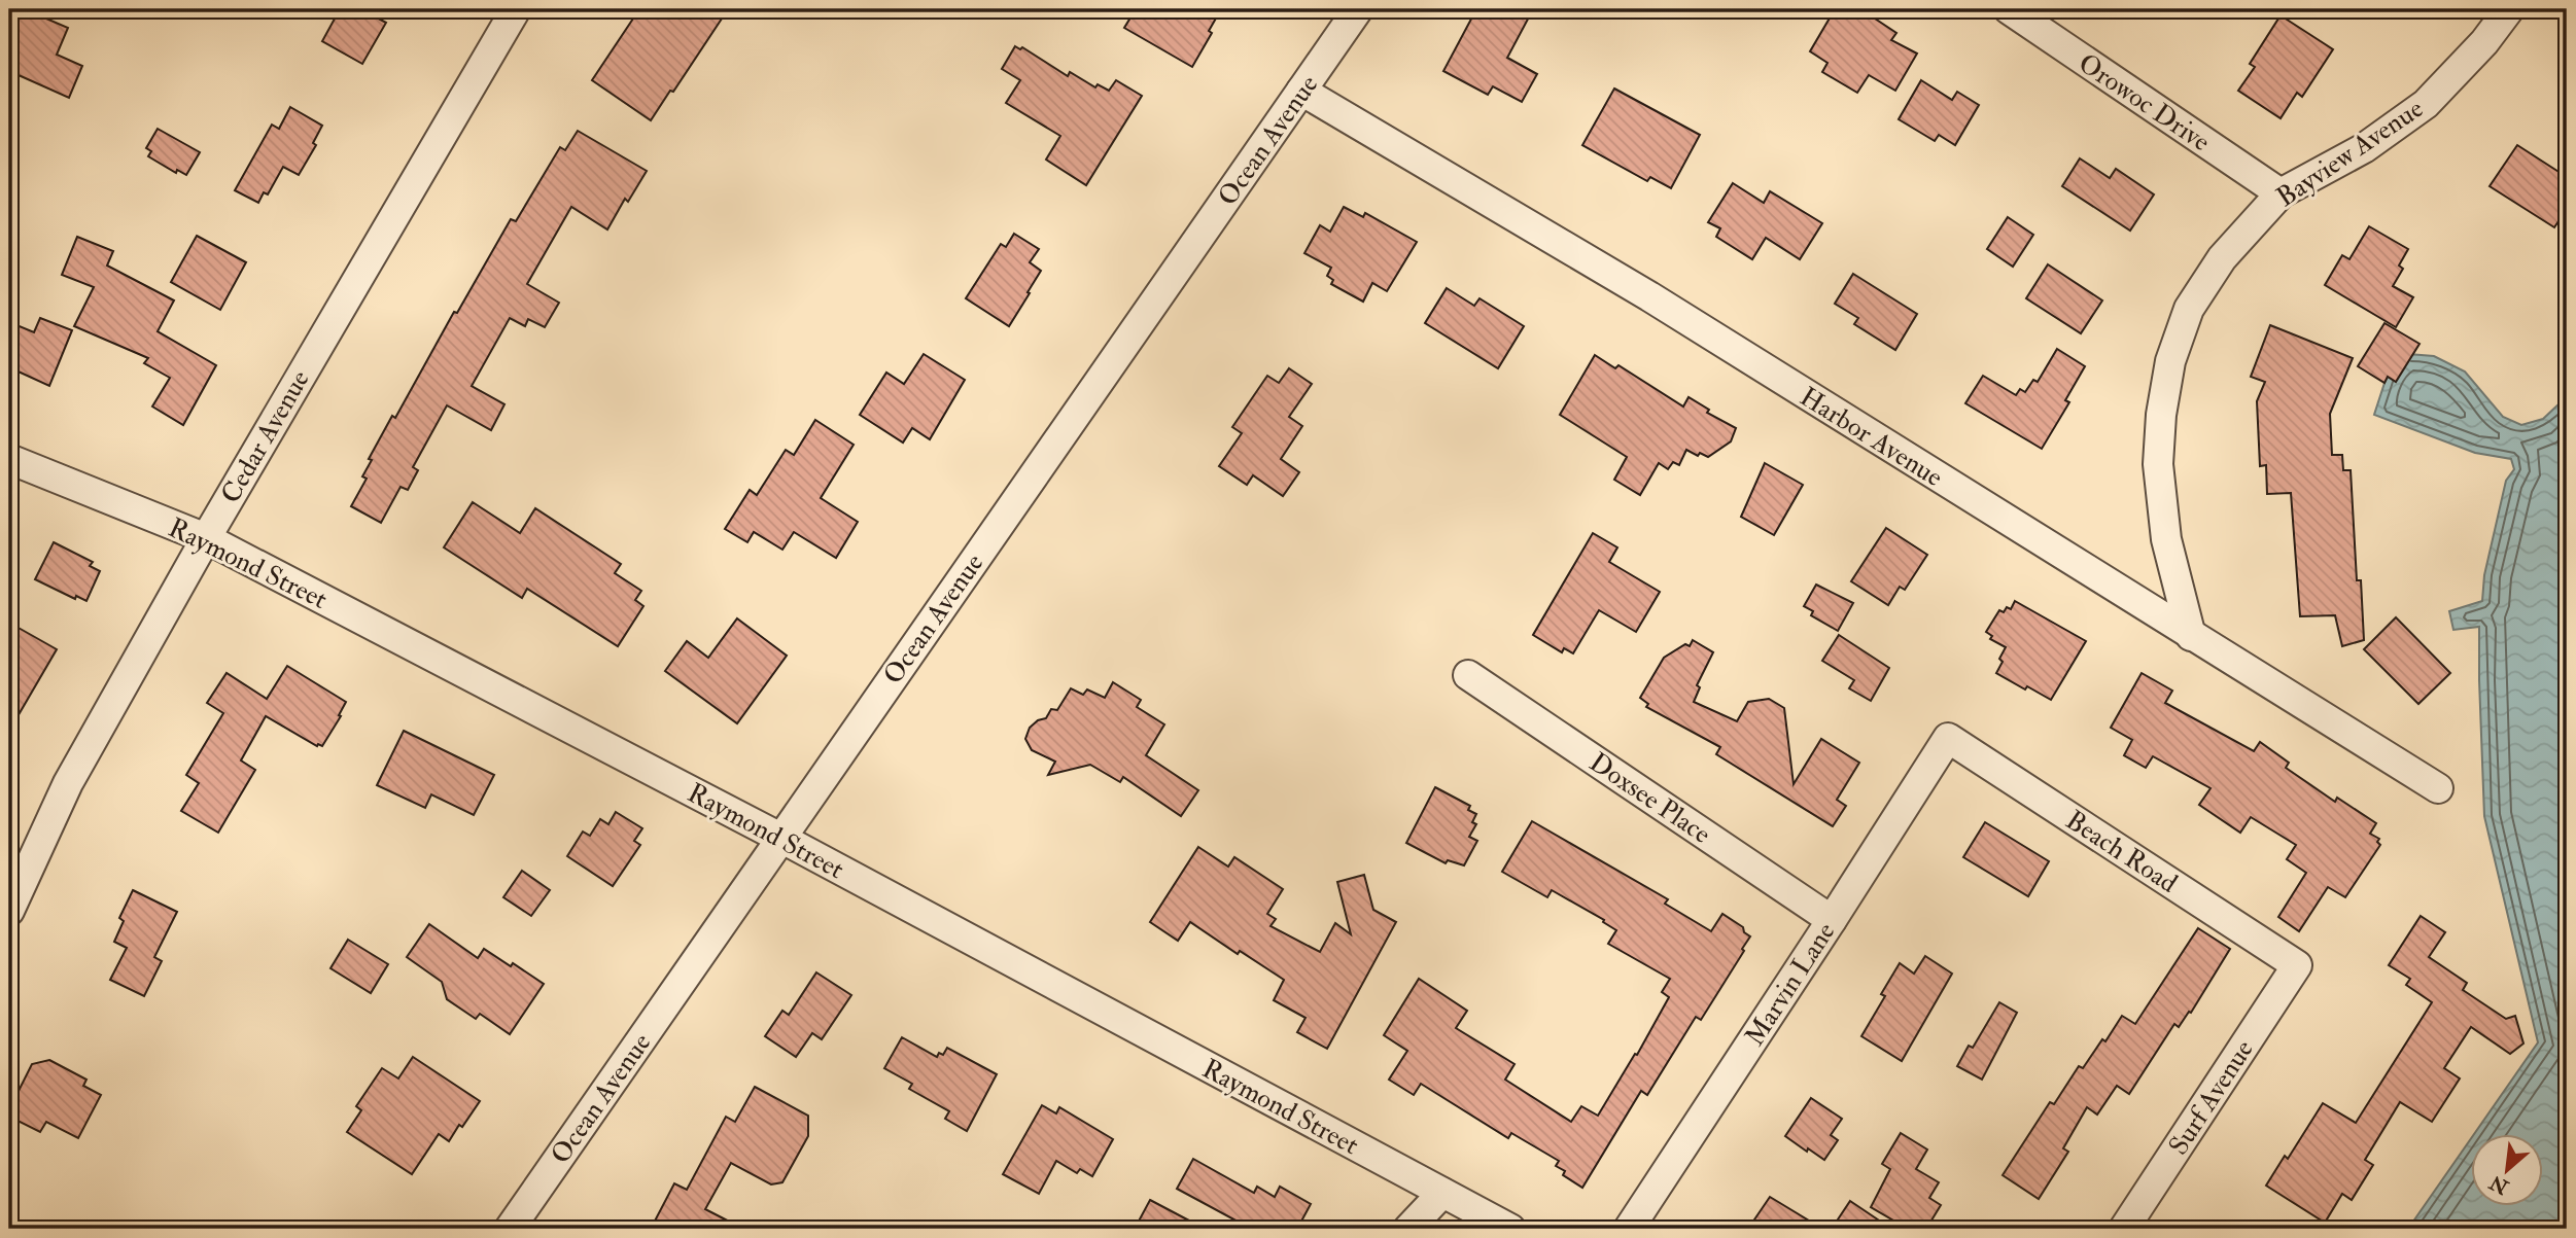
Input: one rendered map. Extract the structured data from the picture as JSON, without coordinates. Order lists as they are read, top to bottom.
{
  "streets": {
    "street": [
      "Orowoc Drive",
      "Ocean Avenue",
      "Bayview Avenue",
      "Cedar Avenue",
      "Harbor Avenue",
      "Raymond Street",
      "Doxsee Place",
      "Beach Road",
      "Marvin Lane",
      "Surf Avenue"
    ]
  },
  "crossings": [
    ["Orowoc Drive", "Bayview Avenue"],
    ["Ocean Avenue", "Harbor Avenue"],
    ["Ocean Avenue", "Raymond Street"],
    ["Bayview Avenue", "Harbor Avenue"],
    ["Cedar Avenue", "Raymond Street"],
    ["Doxsee Place", "Marvin Lane"],
    ["Beach Road", "Marvin Lane"],
    ["Beach Road", "Surf Avenue"]
  ],
  "north": "bottom left"
}
